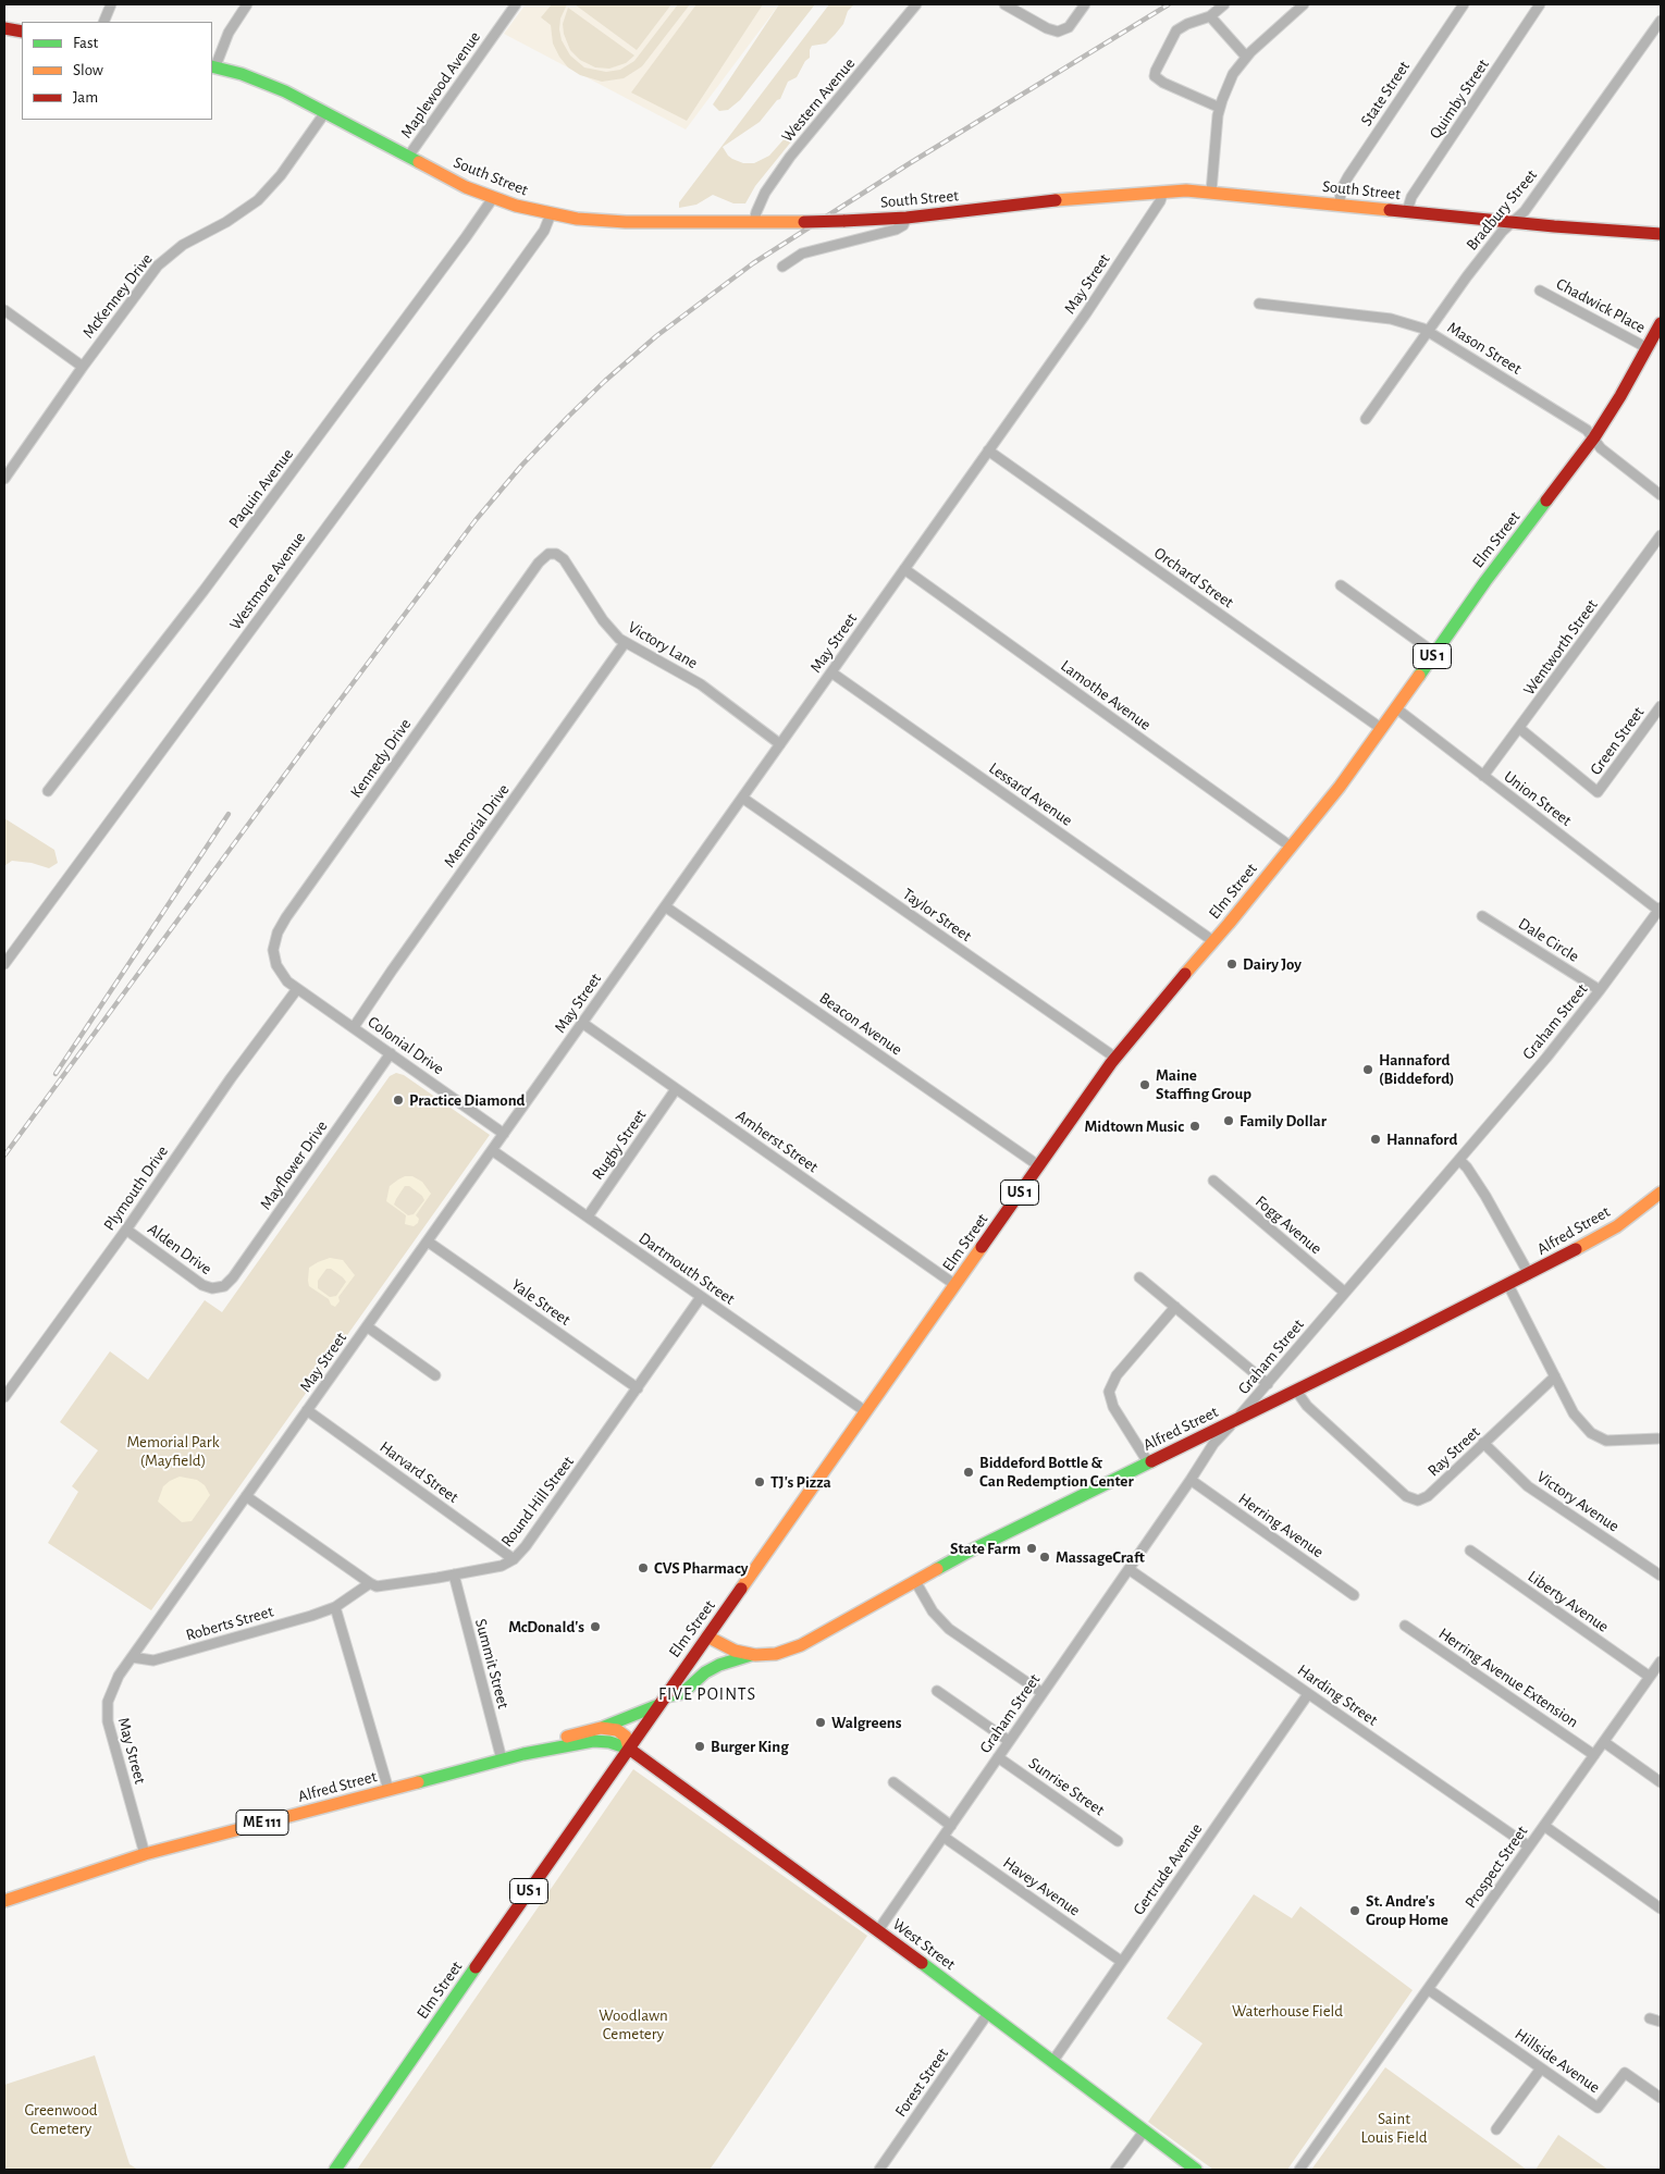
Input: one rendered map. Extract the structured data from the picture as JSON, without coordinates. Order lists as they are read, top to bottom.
{
  "streets": {
    "main road": [
      "South Street",
      "Elm Street",
      "US 1",
      "Alfred Street",
      "ME 111",
      "West Street"
    ],
    "street": [
      "Maplewood Avenue",
      "State Street",
      "Quimby Street",
      "Western Avenue",
      "Bradbury Street",
      "May Street",
      "McKenney Drive",
      "Chadwick Place",
      "Mason Street",
      "Paquin Avenue",
      "Orchard Street",
      "Westmore Avenue",
      "Victory Lane",
      "Wentworth Street",
      "Lamothe Avenue",
      "Green Street",
      "Kennedy Drive",
      "Lessard Avenue",
      "Union Street",
      "Memorial Drive",
      "Taylor Street",
      "Dale Circle",
      "Graham Street",
      "Beacon Avenue",
      "Colonial Drive",
      "Amherst Street",
      "Rugby Street",
      "Mayflower Drive",
      "Plymouth Drive",
      "Fogg Avenue",
      "Alden Drive",
      "Dartmouth Street",
      "Yale Street",
      "Ray Street",
      "Harvard Street",
      "Round Hill Street",
      "Victory Avenue",
      "Herring Avenue",
      "Liberty Avenue",
      "Roberts Street",
      "Summit Street",
      "Herring Avenue Extension",
      "Harding Street",
      "Sunrise Street",
      "Prospect Street",
      "Gertrude Avenue",
      "Havey Avenue",
      "Hillside Avenue",
      "Forest Street"
    ]
  },
  "crossings": [
    ["Maplewood Avenue", "South Street"],
    ["State Street", "South Street"],
    ["Quimby Street", "South Street"],
    ["Western Avenue", "South Street"],
    ["South Street", "Bradbury Street"],
    ["South Street", "May Street"],
    ["South Street", "McKenney Drive"],
    ["South Street", "Paquin Avenue"],
    ["South Street", "Westmore Avenue"],
    ["Bradbury Street", "Mason Street"],
    ["May Street", "Orchard Street"],
    ["May Street", "Victory Lane"],
    ["May Street", "Lamothe Avenue"],
    ["May Street", "Lessard Avenue"],
    ["May Street", "Taylor Street"],
    ["May Street", "Beacon Avenue"],
    ["May Street", "Colonial Drive"],
    ["May Street", "Amherst Street"],
    ["May Street", "Alfred Street"],
    ["May Street", "Dartmouth Street"],
    ["May Street", "Yale Street"],
    ["May Street", "Harvard Street"],
    ["May Street", "Roberts Street"],
    ["Chadwick Place", "Elm Street"],
    ["Mason Street", "Elm Street"],
    ["Elm Street", "Orchard Street"],
    ["Elm Street", "Lamothe Avenue"],
    ["Elm Street", "Lessard Avenue"],
    ["Elm Street", "Union Street"],
    ["Elm Street", "Taylor Street"],
    ["Elm Street", "Beacon Avenue"],
    ["Elm Street", "Amherst Street"],
    ["Elm Street", "Alfred Street"],
    ["Elm Street", "Dartmouth Street"],
    ["Elm Street", "West Street"],
    ["Victory Lane", "Kennedy Drive"],
    ["Victory Lane", "Memorial Drive"],
    ["Wentworth Street", "Green Street"],
    ["Wentworth Street", "Union Street"],
    ["Kennedy Drive", "Colonial Drive"],
    ["Kennedy Drive", "Plymouth Drive"],
    ["Union Street", "Graham Street"],
    ["Memorial Drive", "Colonial Drive"],
    ["Dale Circle", "Graham Street"],
    ["Graham Street", "Fogg Avenue"],
    ["Graham Street", "Alfred Street"],
    ["Graham Street", "Herring Avenue"],
    ["Graham Street", "Harding Street"],
    ["Graham Street", "Sunrise Street"],
    ["Graham Street", "Havey Avenue"],
    ["Graham Street", "West Street"],
    ["Colonial Drive", "Mayflower Drive"],
    ["Colonial Drive", "Plymouth Drive"],
    ["Amherst Street", "Rugby Street"],
    ["Rugby Street", "Dartmouth Street"],
    ["Mayflower Drive", "Alden Drive"],
    ["Plymouth Drive", "Alden Drive"],
    ["Alfred Street", "Ray Street"],
    ["Alfred Street", "Summit Street"],
    ["Alfred Street", "West Street"],
    ["Dartmouth Street", "Round Hill Street"],
    ["Yale Street", "Round Hill Street"],
    ["Ray Street", "Victory Avenue"],
    ["Harvard Street", "Round Hill Street"],
    ["Round Hill Street", "Roberts Street"],
    ["Round Hill Street", "Summit Street"],
    ["Liberty Avenue", "Prospect Street"],
    ["Herring Avenue Extension", "Prospect Street"],
    ["Harding Street", "Prospect Street"],
    ["Harding Street", "Gertrude Avenue"],
    ["Prospect Street", "Hillside Avenue"],
    ["Gertrude Avenue", "Havey Avenue"],
    ["Gertrude Avenue", "West Street"],
    ["West Street", "Forest Street"]
  ],
  "districts": ["FIVE POINTS"],
  "parks": [
    "Memorial Park (Mayfield)",
    "Waterhouse Field",
    "Woodlawn Cemetery",
    "Greenwood Cemetery",
    "Saint Louis Field"
  ],
  "places": [
    "Dairy Joy",
    "Hannaford (Biddeford)",
    "Maine Staffing Group",
    "Practice Diamond",
    "Family Dollar",
    "Midtown Music",
    "Hannaford",
    "Biddeford Bottle & Can Redemption Center",
    "TJ's Pizza",
    "State Farm",
    "MassageCraft",
    "CVS Pharmacy",
    "McDonald's",
    "Walgreens",
    "Burger King",
    "St. Andre's Group Home"
  ],
  "legend": ["Fast", "Slow", "Jam"]
}
